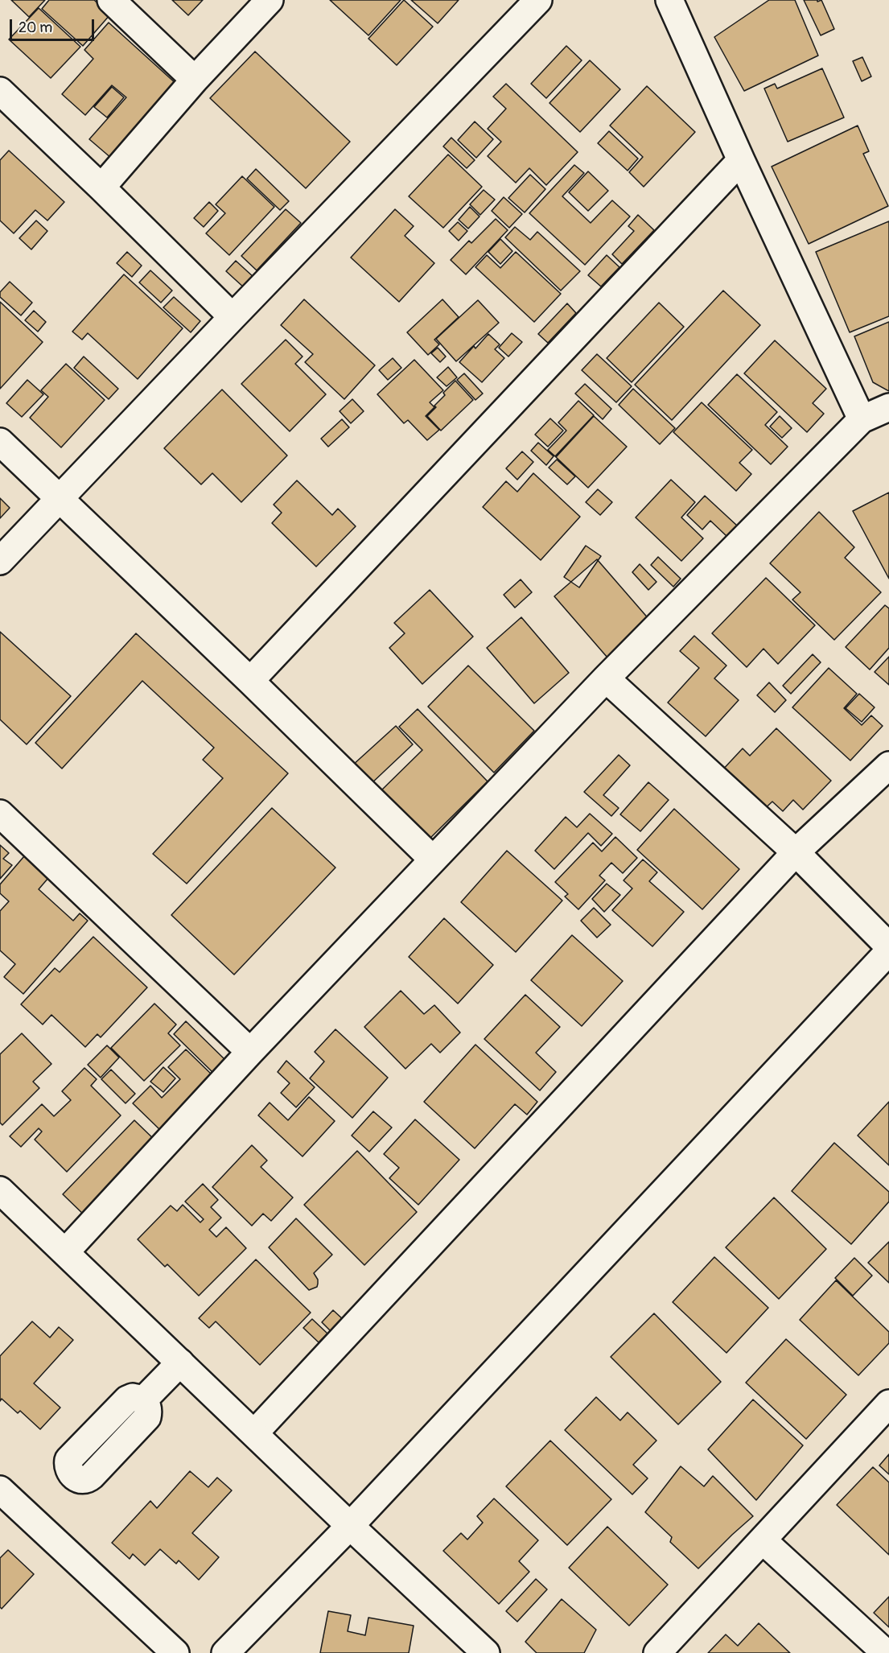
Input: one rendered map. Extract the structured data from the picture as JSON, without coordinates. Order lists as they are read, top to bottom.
{
  "scale_bar": "20 m"
}
